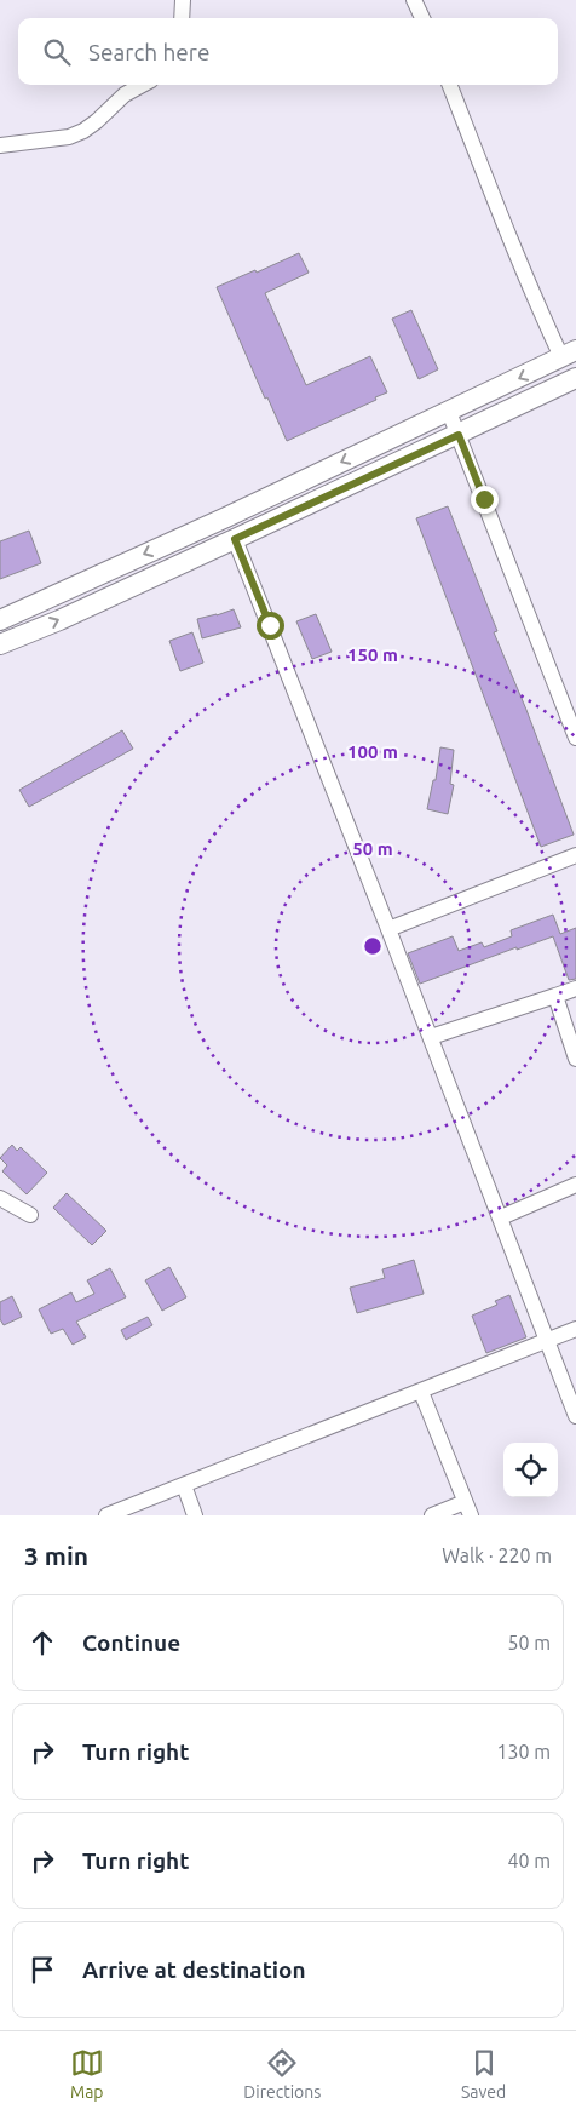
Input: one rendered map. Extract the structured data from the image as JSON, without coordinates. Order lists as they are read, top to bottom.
{
  "page": {
    "search": "Search here",
    "heading": ["3 min", "Walk · 220 m"],
    "list": [
      ["Continue", "50 m"],
      ["Turn right", "130 m"],
      ["Turn right", "40 m"],
      "Arrive at destination"
    ],
    "nav": ["Map", "Directions", "Saved"]
  },
  "rings": ["150 m", "100 m", "50 m"]
}
